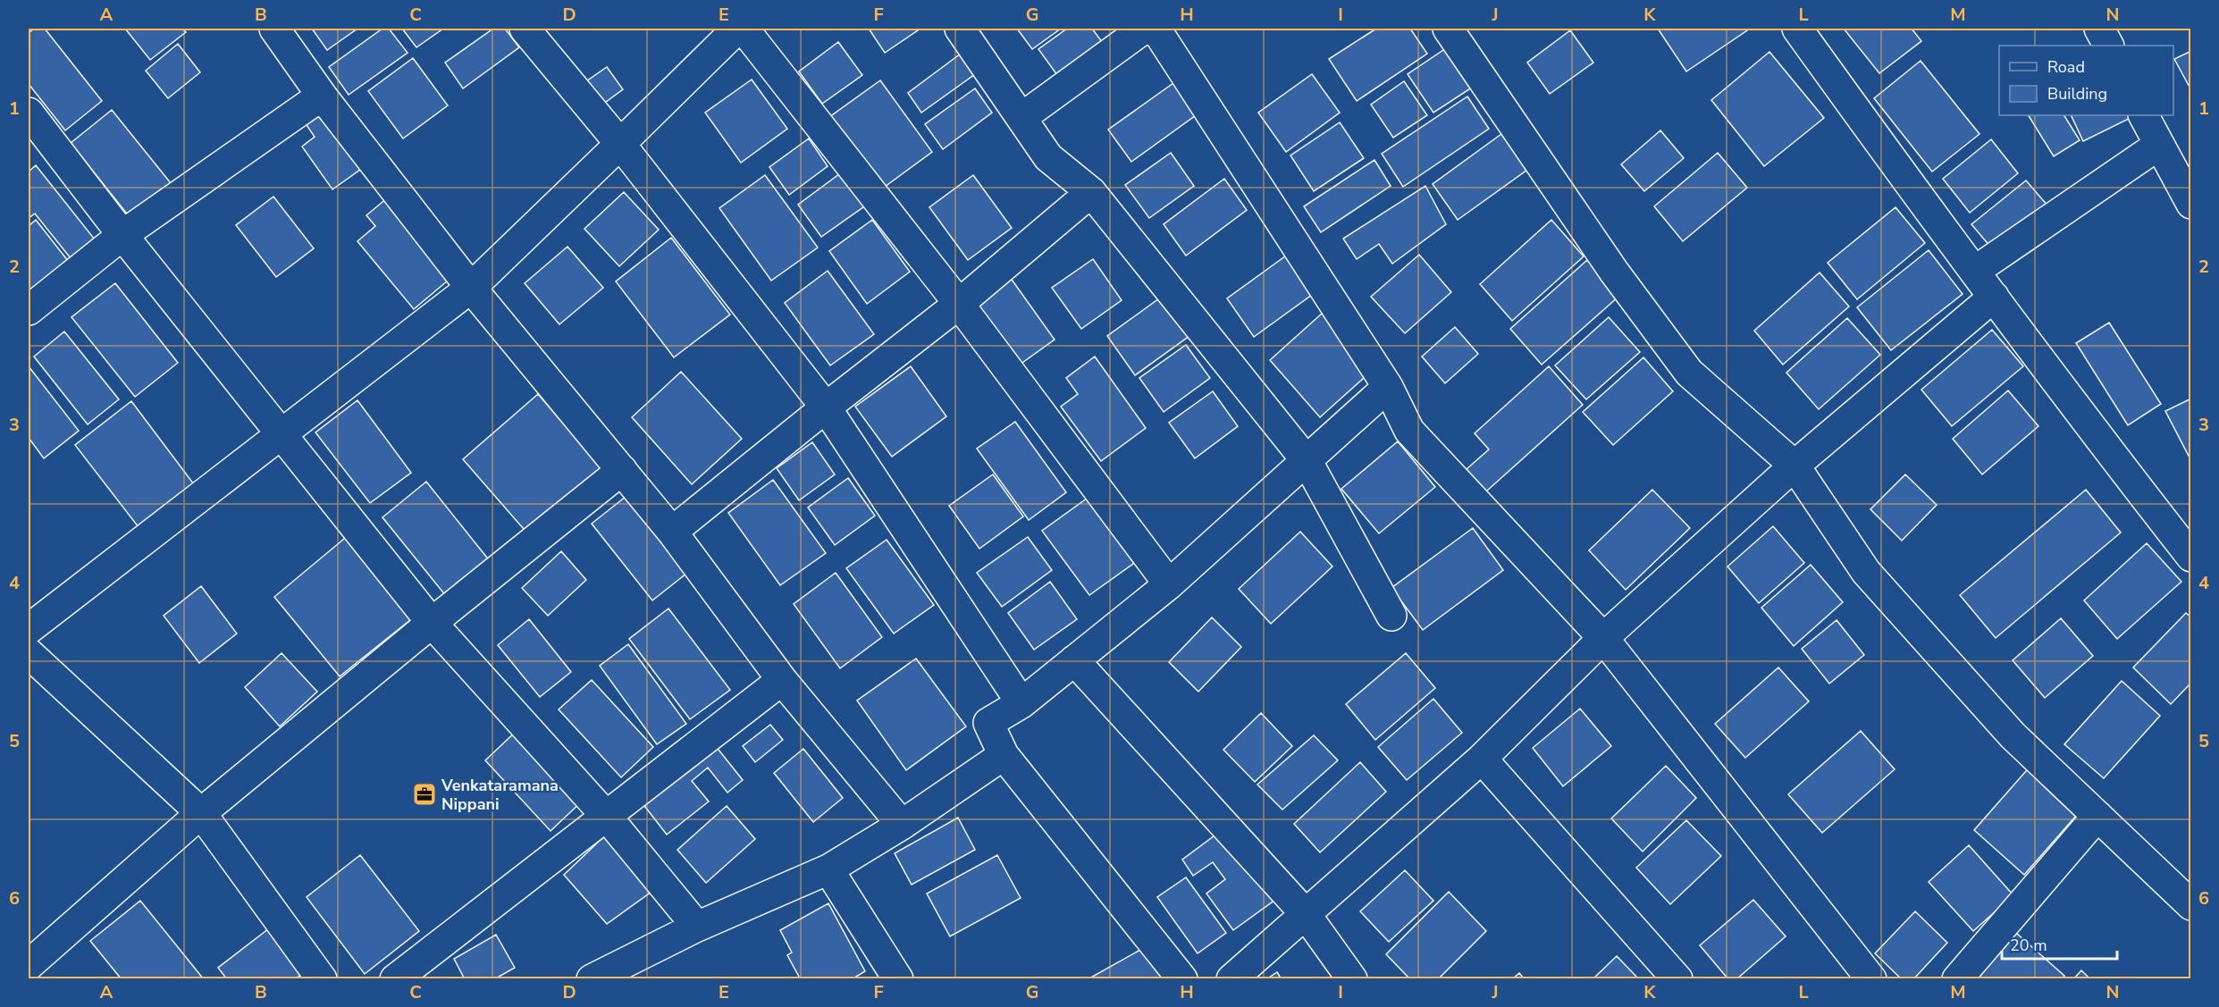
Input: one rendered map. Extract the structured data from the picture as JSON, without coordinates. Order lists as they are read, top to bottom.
{
  "places": {
    "office": ["Venkataramana Nippani"]
  },
  "legend": ["Road", "Building"],
  "scale_bar": "20 m",
  "grid": {
    "columns": [
      "A",
      "B",
      "C",
      "D",
      "E",
      "F",
      "G",
      "H",
      "I",
      "J",
      "K",
      "L",
      "M",
      "N"
    ],
    "rows": [
      "1",
      "2",
      "3",
      "4",
      "5",
      "6"
    ]
  }
}
